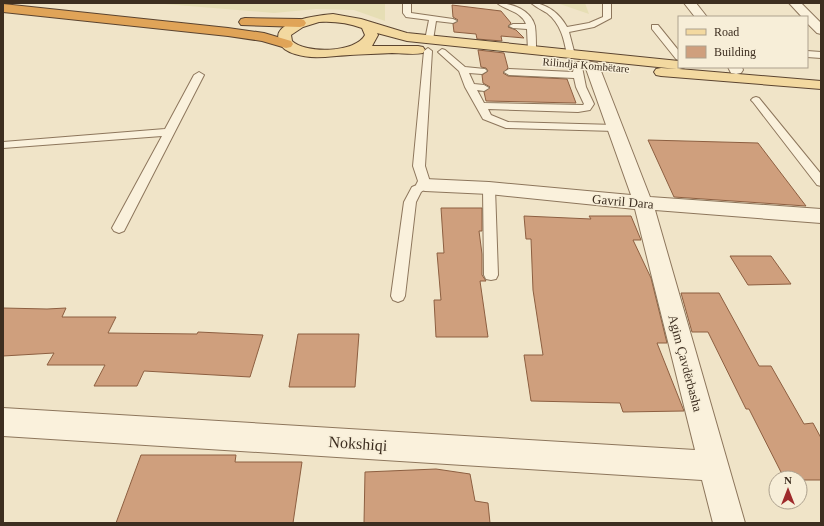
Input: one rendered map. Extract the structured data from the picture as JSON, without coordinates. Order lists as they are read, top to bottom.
{
  "streets": {
    "main road": ["Rilindja Kombëtare"],
    "street": ["Gavril Dara", "Agim Çavdërbasha", "Nokshiqi"]
  },
  "crossings": [
    ["Rilindja Kombëtare", "Agim Çavdërbasha"],
    ["Gavril Dara", "Agim Çavdërbasha"],
    ["Agim Çavdërbasha", "Nokshiqi"]
  ],
  "legend": ["Road", "Building"],
  "north": "top"
}
